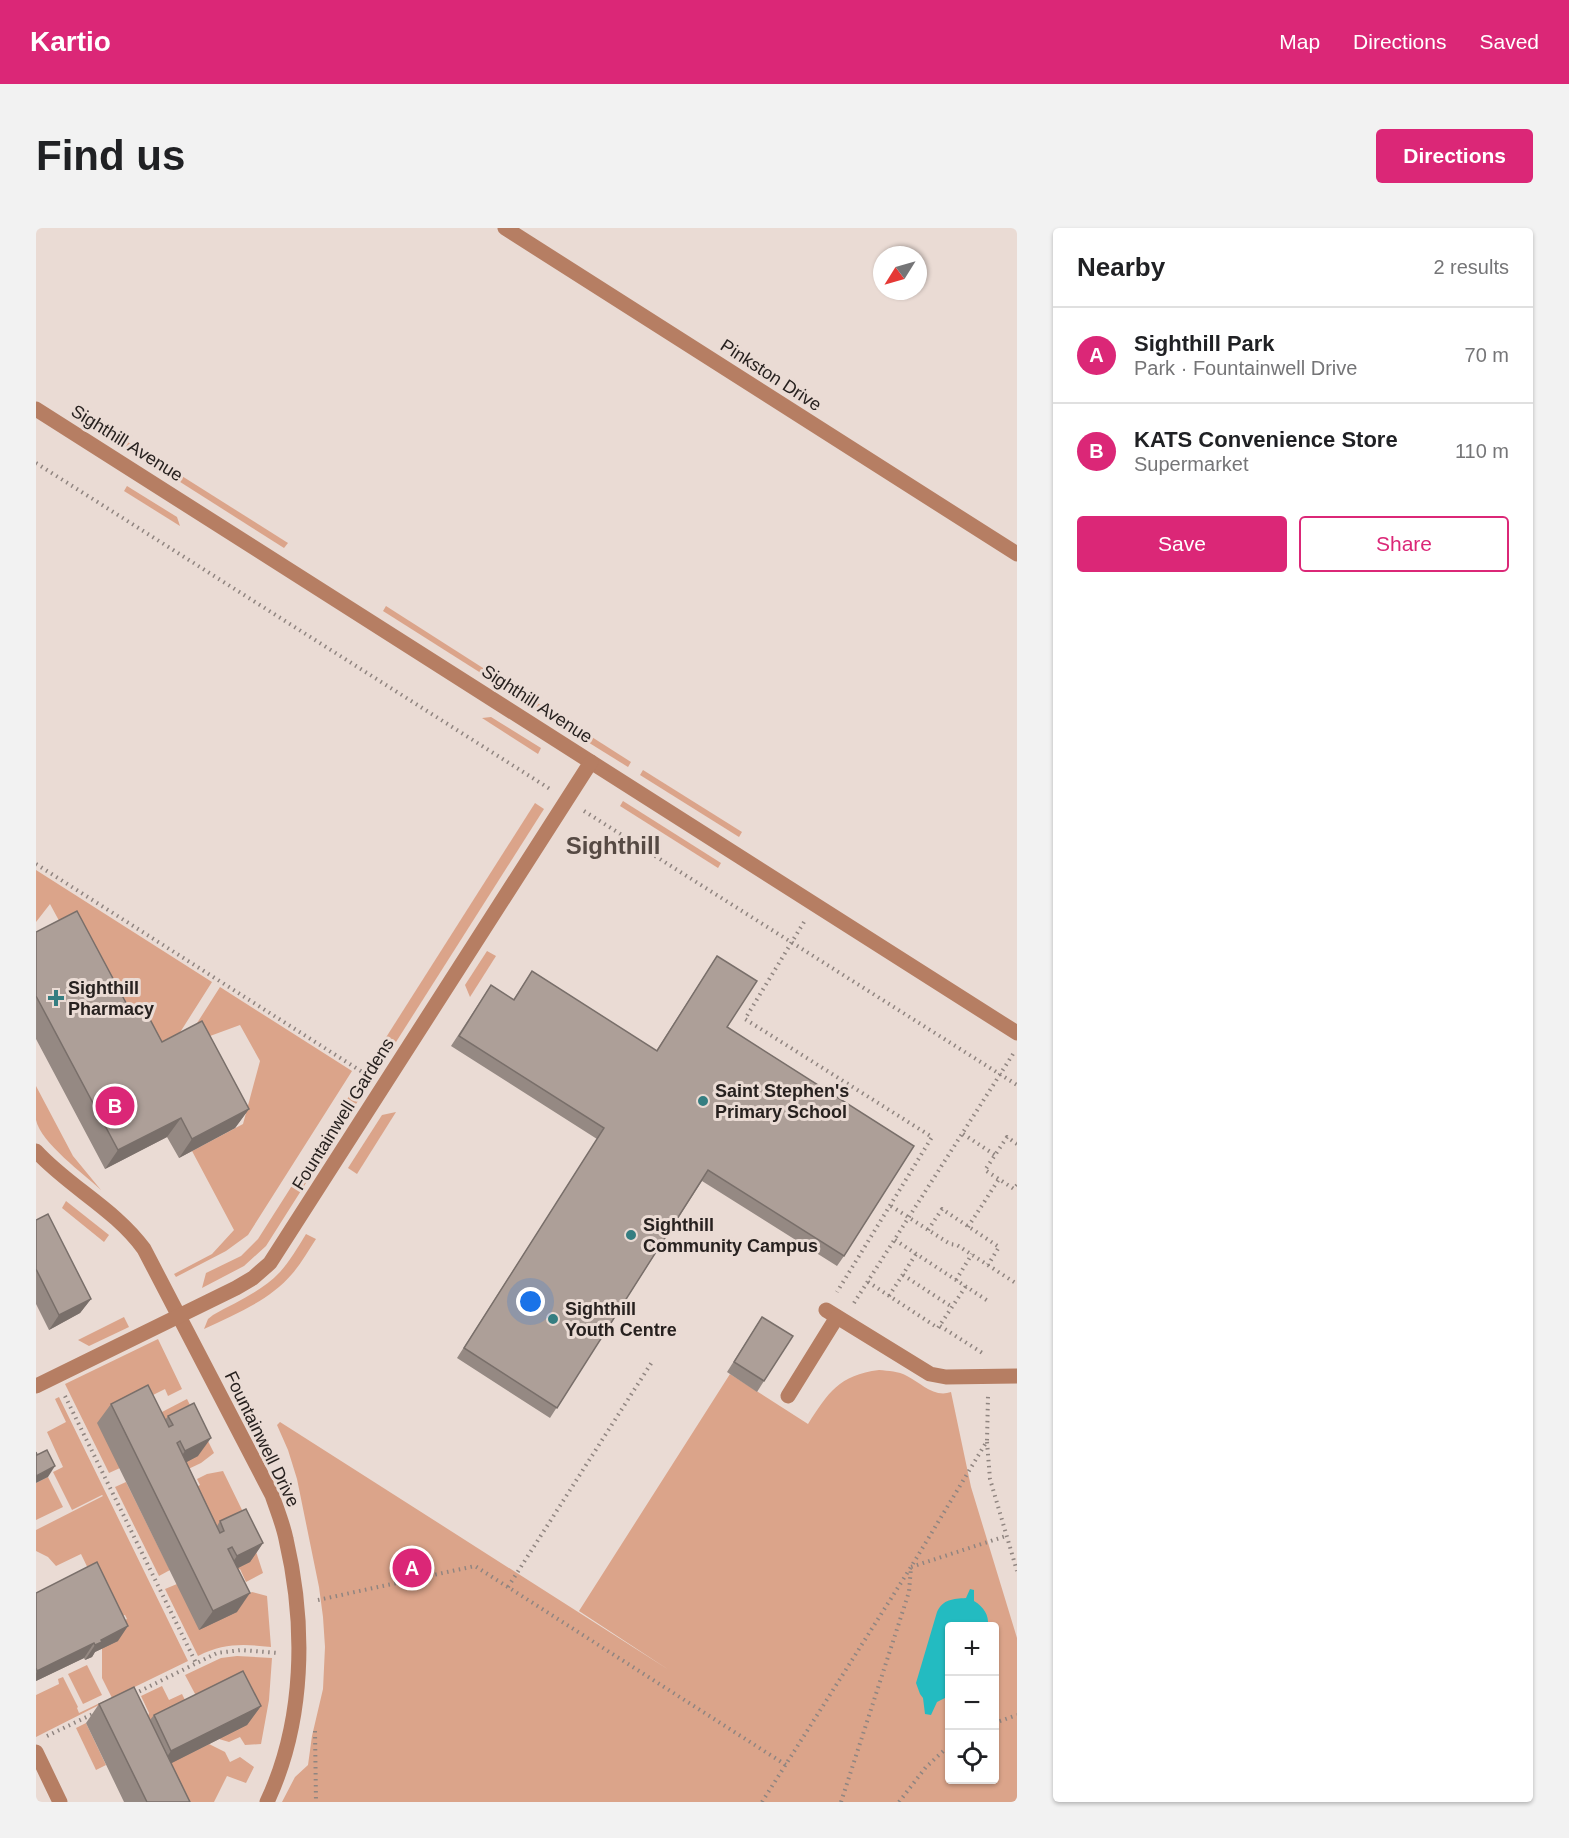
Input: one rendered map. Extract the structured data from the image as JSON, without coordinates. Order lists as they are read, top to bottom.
{
  "streets": {
    "street": [
      "Pinkston Drive",
      "Sighthill Avenue",
      "Fountainwell Gardens",
      "Fountainwell Drive"
    ]
  },
  "crossings": [
    ["Sighthill Avenue", "Fountainwell Gardens"],
    ["Fountainwell Gardens", "Fountainwell Drive"]
  ],
  "districts": ["Sighthill"],
  "places": {
    "health": ["Sighthill Pharmacy"],
    "other": ["Saint Stephen's Primary School", "Sighthill Community Campus", "Sighthill Youth Centre"]
  },
  "north": "bottom left",
  "page": {
    "header": "Kartio",
    "nav": ["Map", "Directions", "Saved"],
    "buttons": [
      "Directions",
      ["Save", "Share"]
    ],
    "title": "Find us",
    "heading": ["Nearby", "2 results"],
    "list": [
      {
        "mark": "A",
        "name": "Sighthill Park",
        "note": "Park · Fountainwell Drive",
        "value": "70 m"
      },
      {
        "mark": "B",
        "name": "KATS Convenience Store",
        "note": "Supermarket",
        "value": "110 m"
      }
    ],
    "pins": ["B", "A"],
    "map_buttons": ["+", "−"]
  }
}
